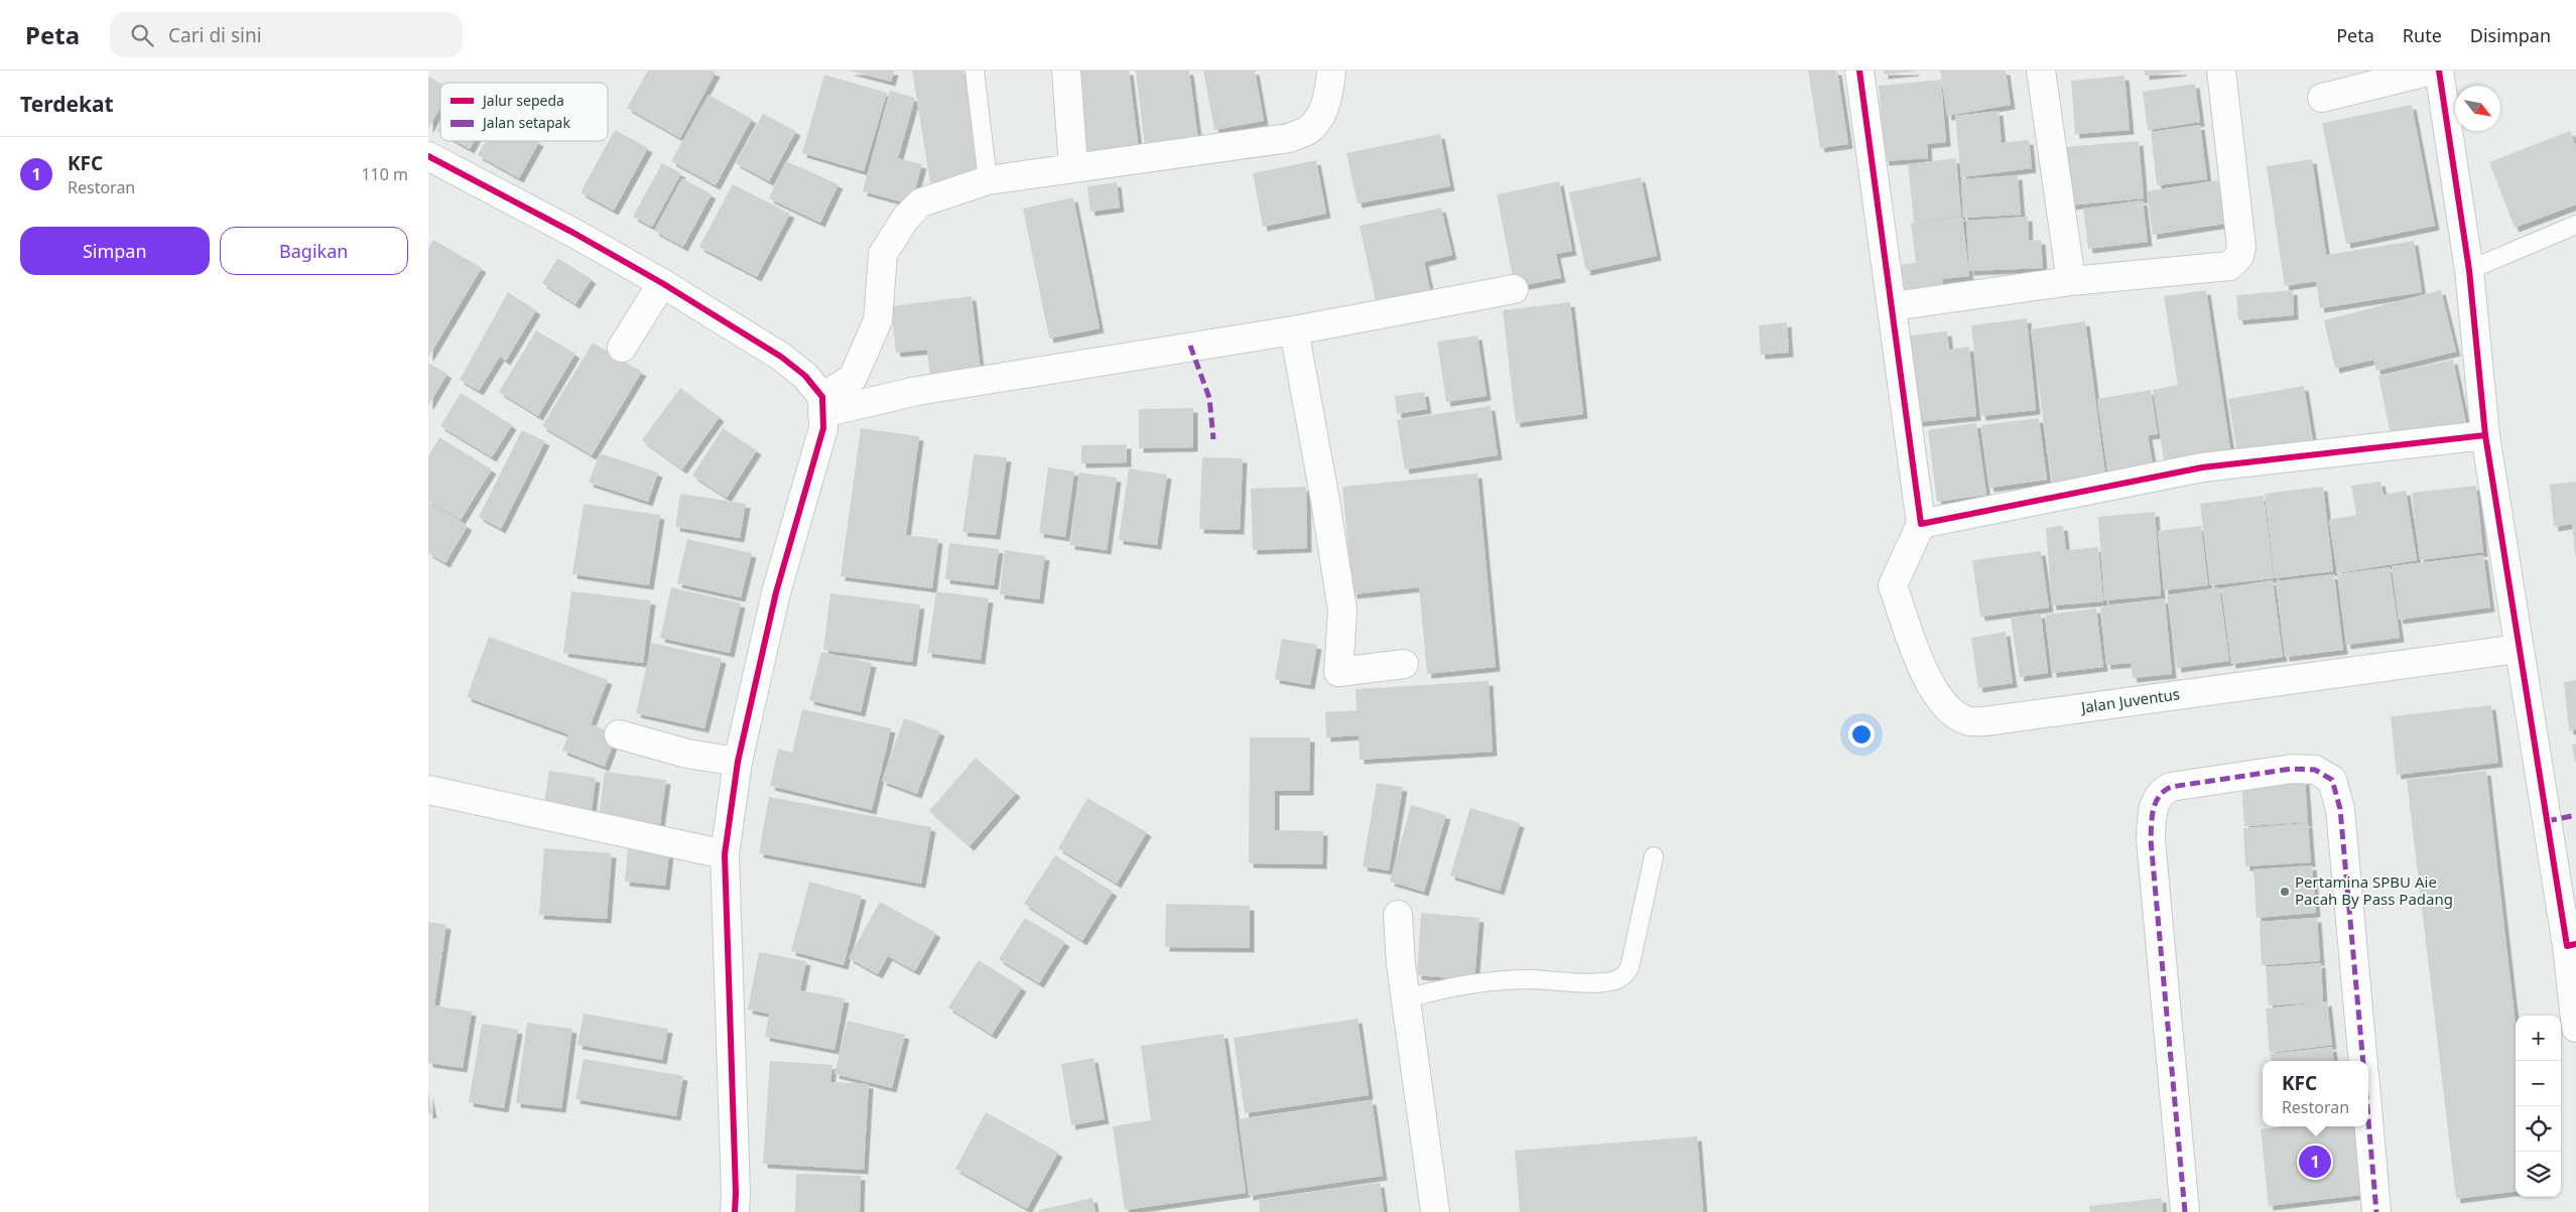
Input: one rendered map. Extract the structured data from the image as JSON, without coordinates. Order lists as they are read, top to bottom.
{
  "streets": {
    "street": ["Jalan Juventus"]
  },
  "places": ["Pertamina SPBU Aie Pacah By Pass Padang"],
  "legend": ["Jalur sepeda", "Jalan setapak"],
  "north": "bottom right",
  "page": {
    "header": "Peta",
    "search": "Cari di sini",
    "nav": ["Peta", "Rute", "Disimpan"],
    "heading": "Terdekat",
    "list": [
      {
        "mark": "1",
        "name": "KFC",
        "note": "Restoran",
        "value": "110 m"
      }
    ],
    "buttons": ["Simpan", "Bagikan"],
    "map_buttons": ["+", "−"],
    "popup": ["KFC", "Restoran"],
    "pins": "1"
  }
}
